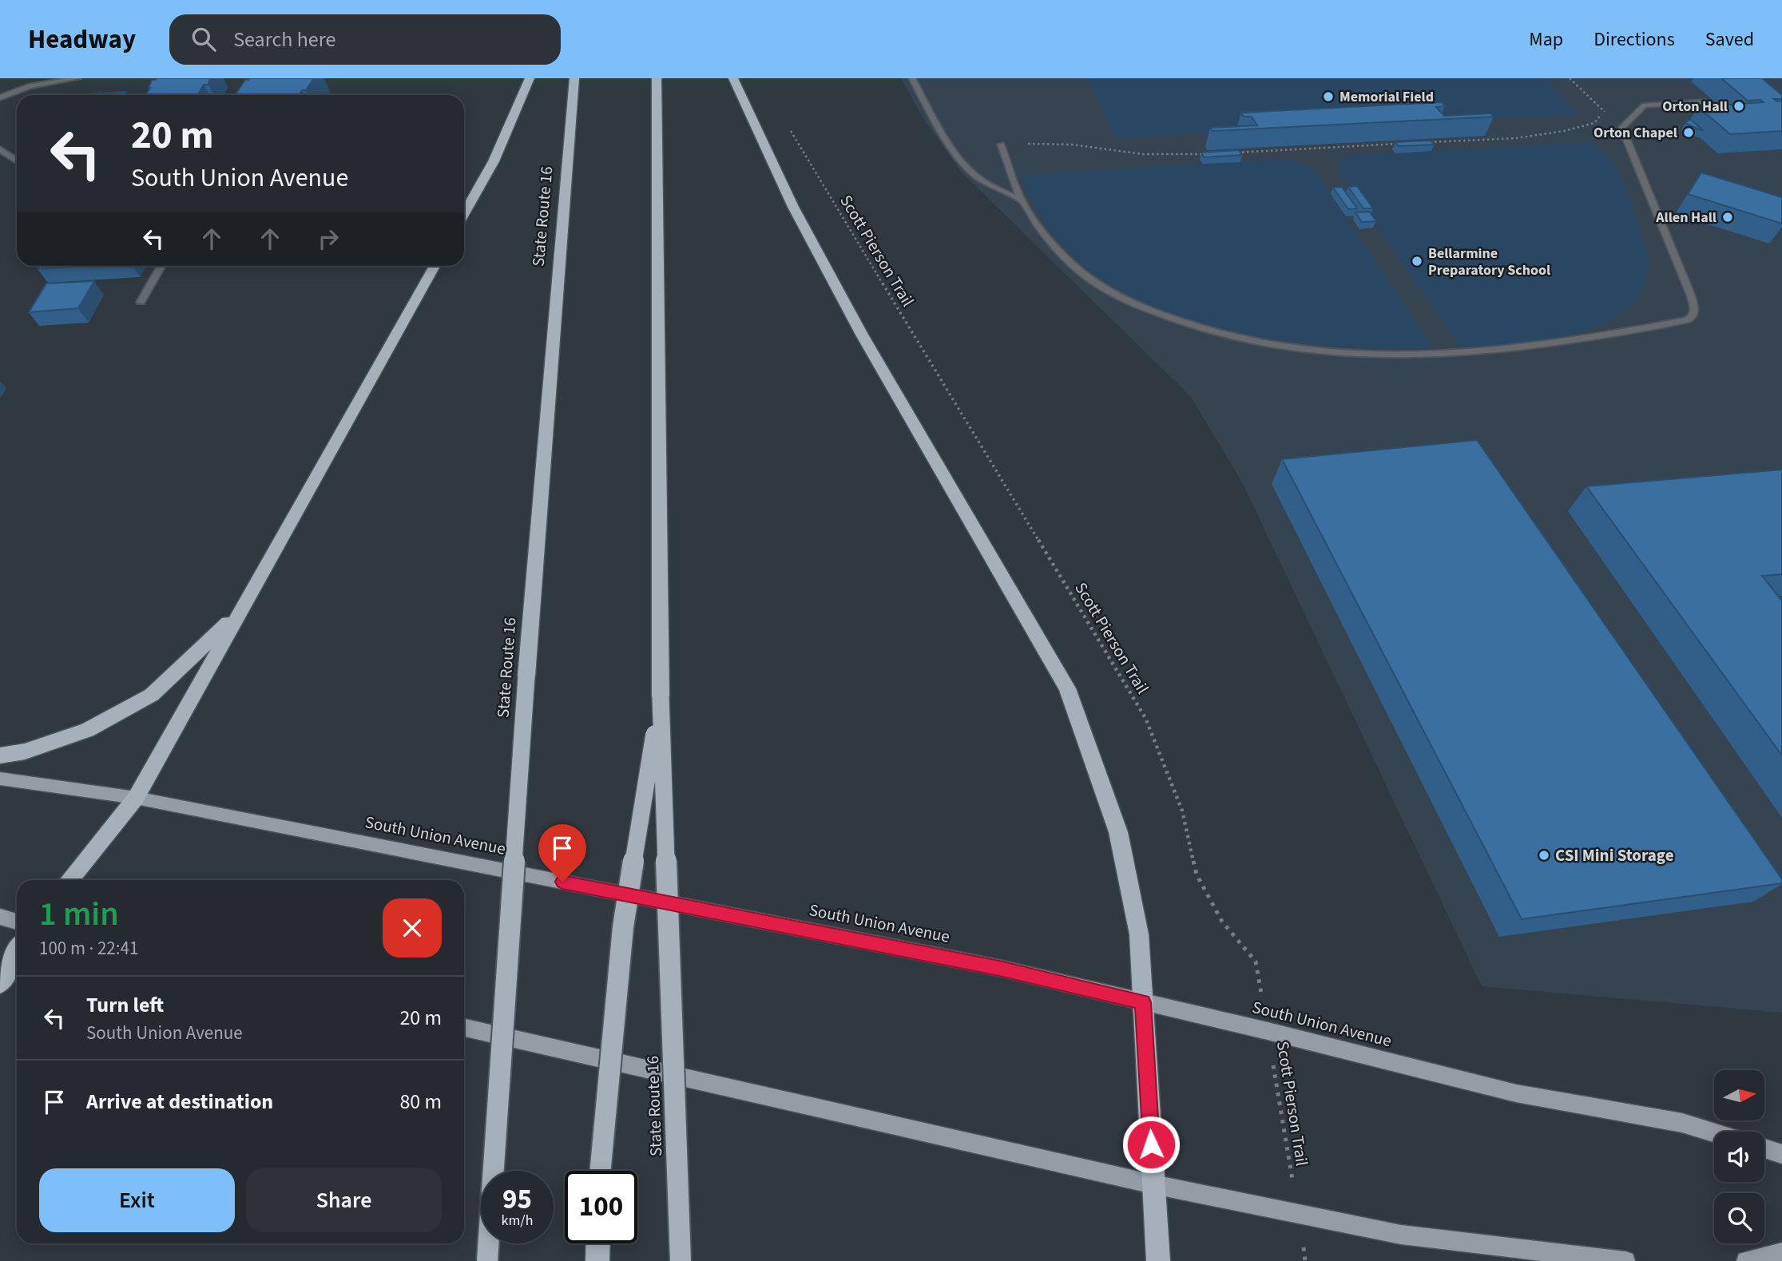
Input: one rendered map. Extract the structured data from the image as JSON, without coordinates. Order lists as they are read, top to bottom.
{
  "streets": {
    "highway": ["State Route 16"],
    "main road": ["South Union Avenue"],
    "path": ["Scott Pierson Trail"]
  },
  "crossings": [
    ["Scott Pierson Trail", "South Union Avenue"]
  ],
  "places": [
    "Memorial Field",
    "Orton Hall",
    "Orton Chapel",
    "Allen Hall",
    "Bellarmine Preparatory School",
    "CSI Mini Storage"
  ],
  "north": "right",
  "page": {
    "header": "Headway",
    "search": "Search here",
    "nav": ["Map", "Directions", "Saved"],
    "turn": ["20 m", "South Union Avenue"],
    "heading": ["1 min", "100 m · 22:41"],
    "list": [
      {
        "name": "Turn left",
        "note": "South Union Avenue",
        "value": "20 m"
      },
      {
        "name": "Arrive at destination",
        "value": "80 m"
      }
    ],
    "buttons": ["Exit", "Share"],
    "speed": "95 km/h",
    "limit": "100"
  }
}
